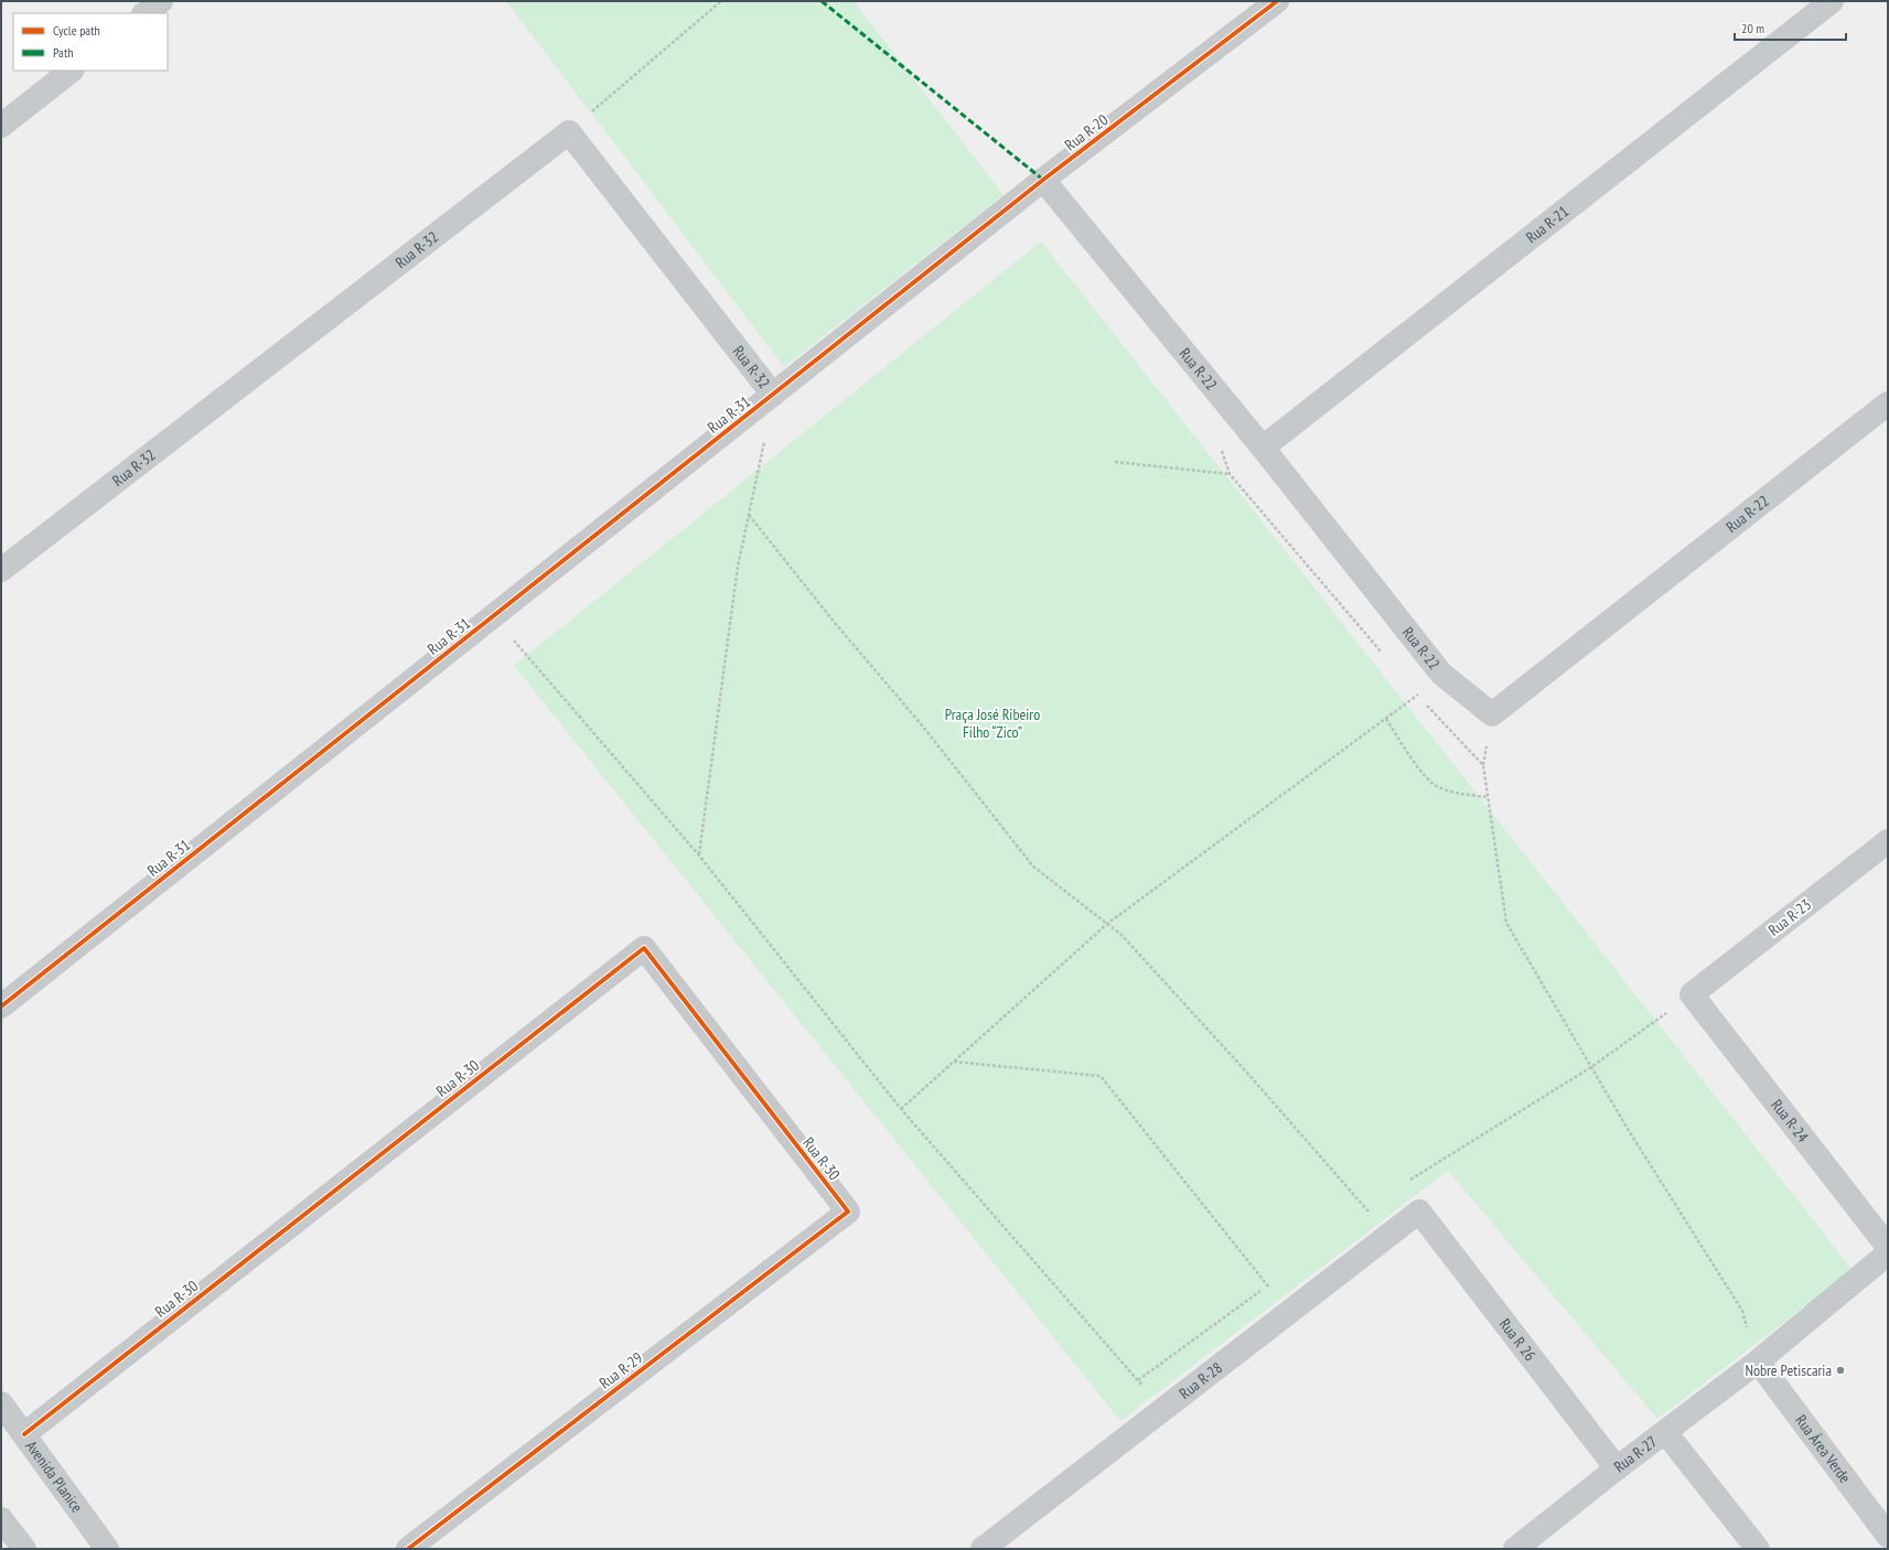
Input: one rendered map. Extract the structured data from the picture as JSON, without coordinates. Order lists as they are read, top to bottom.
{
  "streets": {
    "street": [
      "Rua R-20",
      "Rua R-21",
      "Rua R-32",
      "Rua R-22",
      "Rua R-31",
      "Rua R-23",
      "Rua R-30",
      "Rua R-24",
      "Rua R 26",
      "Rua R-29",
      "Rua R-28",
      "Rua Área Verde",
      "Rua R-27",
      "Avenida Planice"
    ]
  },
  "crossings": [
    ["Rua R-20", "Rua R-22"],
    ["Rua R-20", "Rua R-31"],
    ["Rua R-21", "Rua R-22"],
    ["Rua R-32", "Rua R-31"],
    ["Rua R-23", "Rua R-24"],
    ["Rua R-30", "Rua R-29"],
    ["Rua R-30", "Avenida Planice"],
    ["Rua R 26", "Rua R-28"],
    ["Rua R 26", "Rua R-27"],
    ["Rua Área Verde", "Rua R-27"]
  ],
  "parks": ["Praça José Ribeiro Filho “Zico”"],
  "places": ["Nobre Petiscaria"],
  "legend": ["Cycle path", "Path"],
  "scale_bar": "20 m"
}
